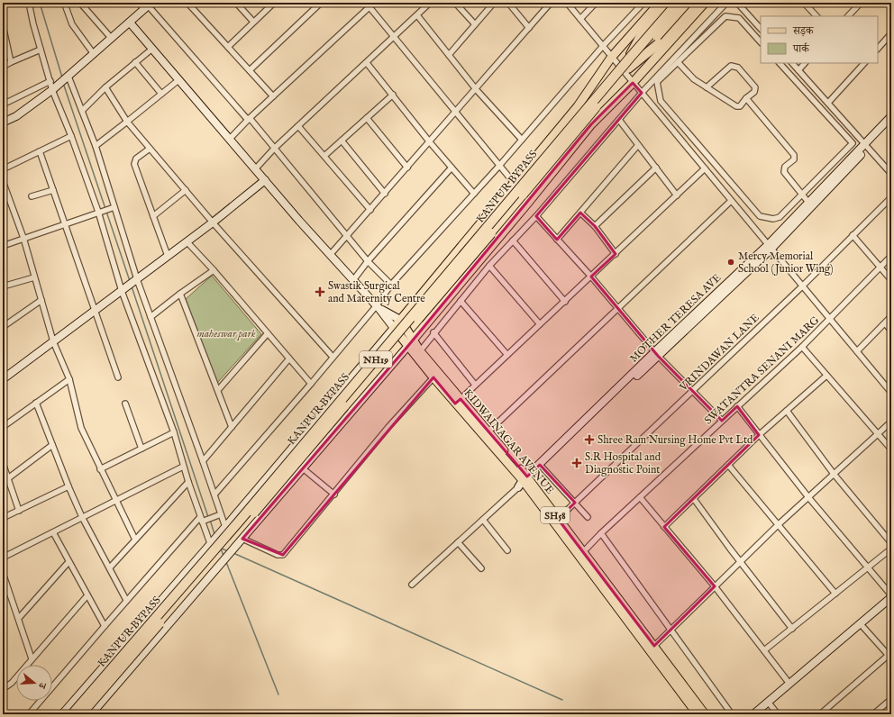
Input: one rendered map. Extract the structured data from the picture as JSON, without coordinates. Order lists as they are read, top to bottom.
{
  "streets": {
    "highway": ["KANPUR BYPASS", "NH19"],
    "main road": ["KIDWAINAGAR AVENUE", "SH58"],
    "street": ["VRINDAWAN LANE", "SWATANTRA SENANI MARG"]
  },
  "crossings": [
    ["VRINDAWAN LANE", "KIDWAINAGAR AVENUE"],
    ["SWATANTRA SENANI MARG", "KIDWAINAGAR AVENUE"]
  ],
  "parks": ["maheswar park"],
  "places": {
    "other": ["Mercy Memorial School (Junior Wing)"],
    "health": ["Swastik Surgical and Maternity Centre", "Shree Ram Nursing Home Pvt Ltd", "S.R Hospital and Diagnostic Point"]
  },
  "legend": ["सड़क", "पार्क"],
  "north": "right"
}
